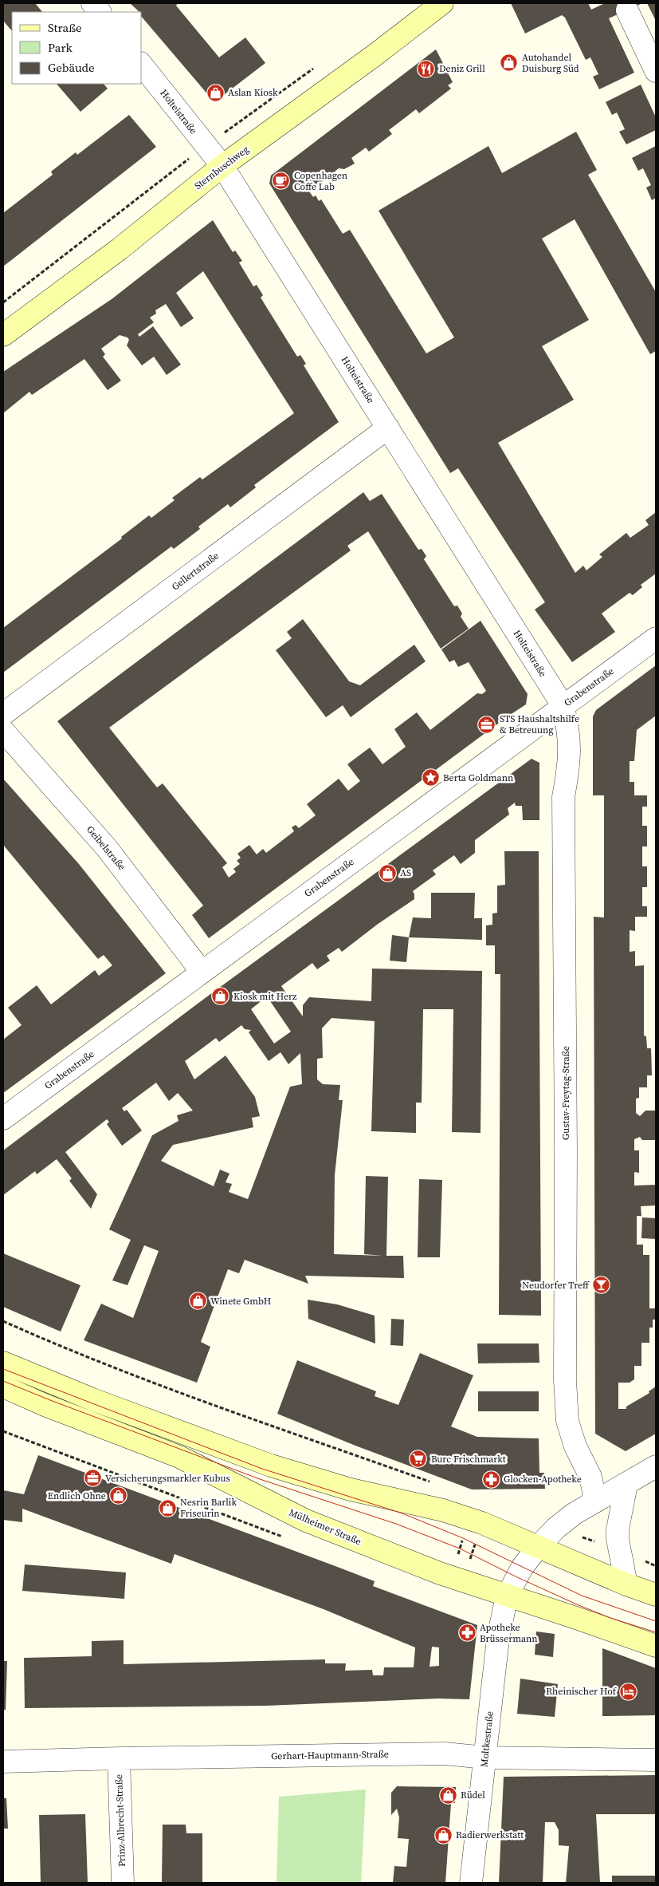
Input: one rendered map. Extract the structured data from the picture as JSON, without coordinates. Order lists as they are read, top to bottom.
{
  "streets": {
    "main road": ["Sternbuschweg", "Mülheimer Straße"],
    "street": [
      "Holteistraße",
      "Gellertstraße",
      "Grabenstraße",
      "Geibelstraße",
      "Gustav-Freytag-Straße",
      "Moltkestraße",
      "Gerhart-Hauptmann-Straße",
      "Prinz-Albrecht-Straße"
    ]
  },
  "crossings": [
    ["Holteistraße", "Sternbuschweg"],
    ["Holteistraße", "Gellertstraße"],
    ["Holteistraße", "Grabenstraße"],
    ["Holteistraße", "Gustav-Freytag-Straße"],
    ["Grabenstraße", "Geibelstraße"],
    ["Grabenstraße", "Gustav-Freytag-Straße"],
    ["Gustav-Freytag-Straße", "Moltkestraße"],
    ["Mülheimer Straße", "Moltkestraße"],
    ["Moltkestraße", "Gerhart-Hauptmann-Straße"],
    ["Gerhart-Hauptmann-Straße", "Prinz-Albrecht-Straße"]
  ],
  "places": {
    "shop": [
      "Autohandel Duisburg Süd",
      "Aslan Kiosk",
      "AS",
      "Kiosk mit Herz",
      "Winete GmbH",
      "Endlich Ohne",
      "Nesrin Barlik Friseurin",
      "Rüdel",
      "Radierwerkstatt"
    ],
    "restaurant": ["Deniz Grill"],
    "cafe": ["Copenhagen Coffe Lab"],
    "office": ["STS Haushaltshilfe & Betreuung", "Versicherungsmarkler Kubus"],
    "place": ["Berta Goldmann"],
    "bar": ["Neudorfer Treff"],
    "supermarket": ["Burc Frischmarkt"],
    "pharmacy": ["Glocken-Apotheke", "Apotheke Brüssermann"],
    "hotel": ["Rheinischer Hof"]
  },
  "legend": ["Straße", "Park", "Gebäude"]
}
